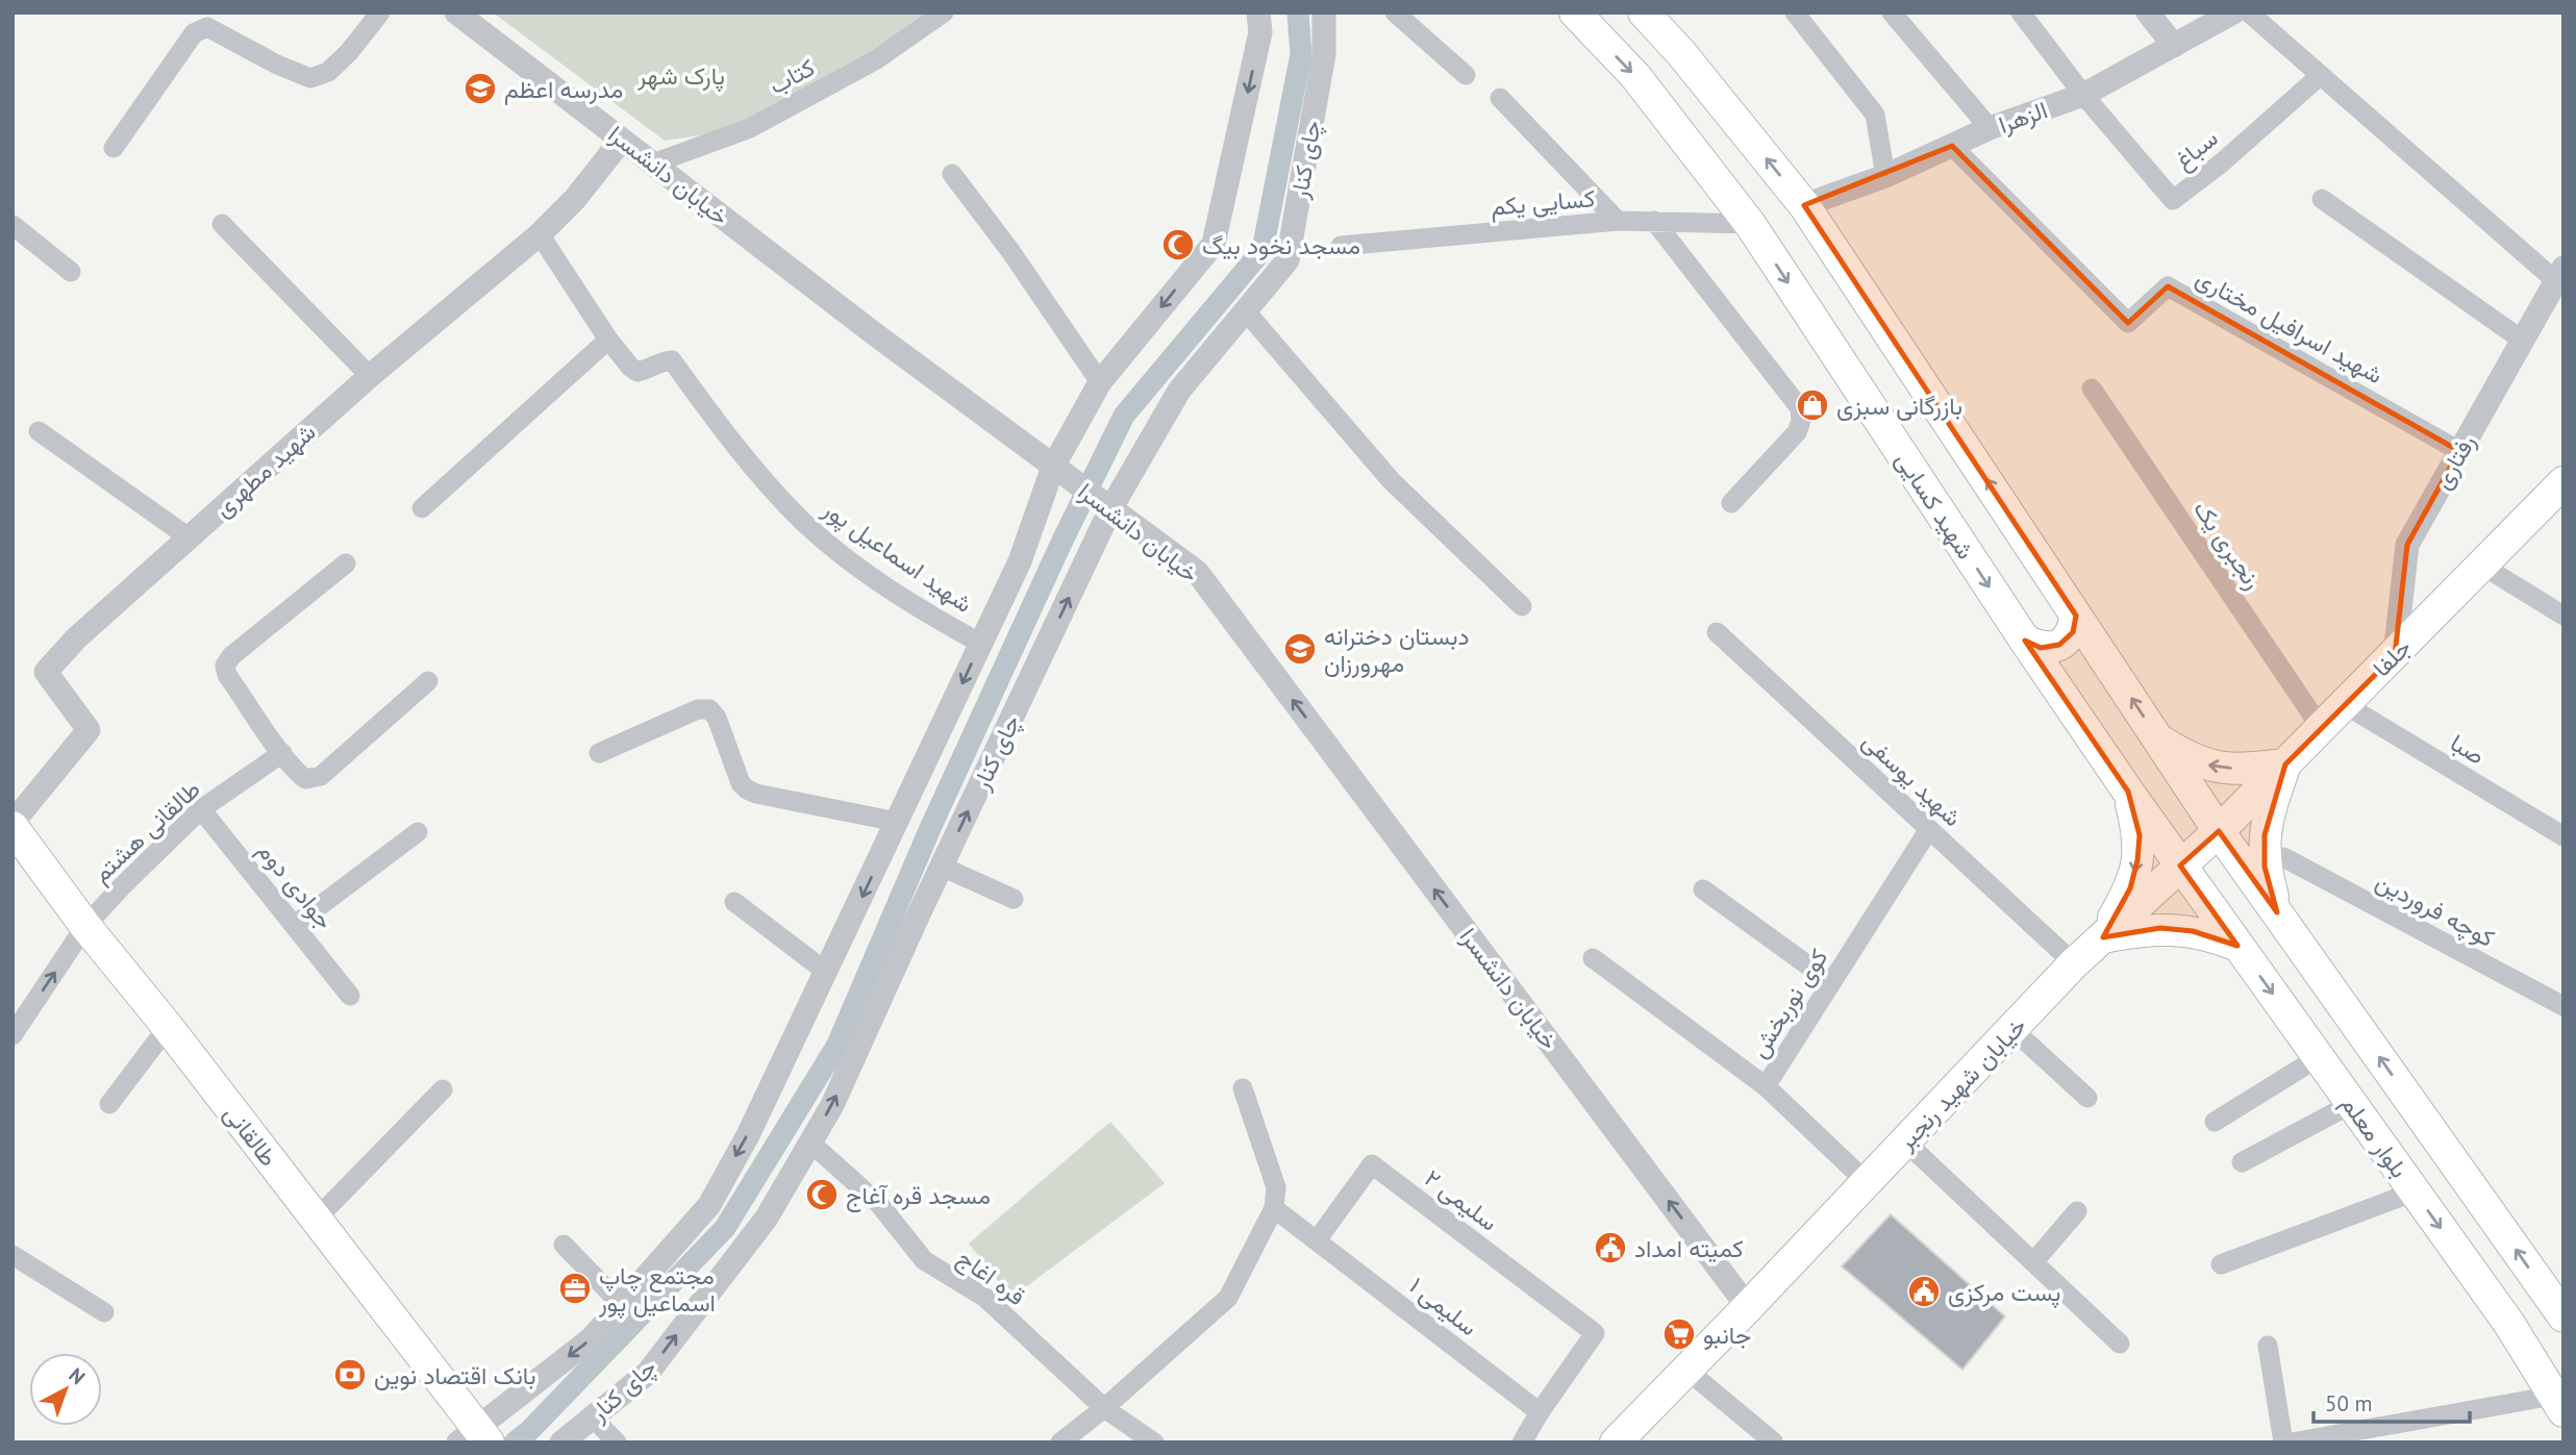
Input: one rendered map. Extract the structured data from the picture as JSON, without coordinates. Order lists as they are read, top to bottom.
{
  "streets": {
    "main road": [
      "شهید کسایی",
      "جلفا",
      "خیابان شهید رنجبر",
      "طالقانی",
      "بلوار معلم"
    ],
    "street": [
      "کتاب",
      "الزهرا",
      "سباغ",
      "چای کنار",
      "خیابان دانشسرا",
      "کسایی یکم",
      "شهید اسرافیل مختاری",
      "رفتاری",
      "شهید مطهری",
      "رنجبری یک",
      "شهید اسماعیل پور",
      "صبا",
      "شهید یوسفی",
      "طالقانی هشتم",
      "جوادی دوم",
      "کوچه فروردین",
      "کوی نوربخش",
      "سلیمی ۲",
      "قره اغاج",
      "سلیمی ۱"
    ]
  },
  "crossings": [
    ["کتاب", "خیابان دانشسرا"],
    ["الزهرا", "سباغ"],
    ["الزهرا", "شهید اسرافیل مختاری"],
    ["سباغ", "رفتاری"],
    ["چای کنار", "خیابان دانشسرا"],
    ["چای کنار", "قره اغاج"],
    ["خیابان دانشسرا", "شهید مطهری"],
    ["خیابان دانشسرا", "خیابان شهید رنجبر"],
    ["کسایی یکم", "شهید کسایی"],
    ["شهید اسرافیل مختاری", "رفتاری"],
    ["رفتاری", "جلفا"],
    ["شهید مطهری", "شهید اسماعیل پور"],
    ["شهید مطهری", "طالقانی"],
    ["شهید کسایی", "جلفا"],
    ["شهید کسایی", "خیابان شهید رنجبر"],
    ["شهید کسایی", "بلوار معلم"],
    ["رنجبری یک", "جلفا"],
    ["جلفا", "صبا"],
    ["جلفا", "خیابان شهید رنجبر"],
    ["جلفا", "بلوار معلم"],
    ["شهید یوسفی", "کوی نوربخش"],
    ["شهید یوسفی", "خیابان شهید رنجبر"],
    ["طالقانی هشتم", "جوادی دوم"],
    ["طالقانی هشتم", "طالقانی"],
    ["کوی نوربخش", "خیابان شهید رنجبر"],
    ["خیابان شهید رنجبر", "بلوار معلم"],
    ["سلیمی ۲", "سلیمی ۱"]
  ],
  "parks": ["پارک شهر"],
  "places": {
    "school or university": ["مدرسه اعظم", "دبستان دخترانه مهرورزان"],
    "mosque": ["مسجد نخود‌ بیگ", "مسجد قره آغاج"],
    "shop": ["بازرگانی سبزی"],
    "public building": ["کمیته امداد", "پست مرکزی"],
    "office": ["مجتمع چاپ اسماعیل پور"],
    "supermarket": ["جانبو"],
    "bank": ["بانک اقتصاد نوین"]
  },
  "scale_bar": "50 m",
  "north": "top right"
}
